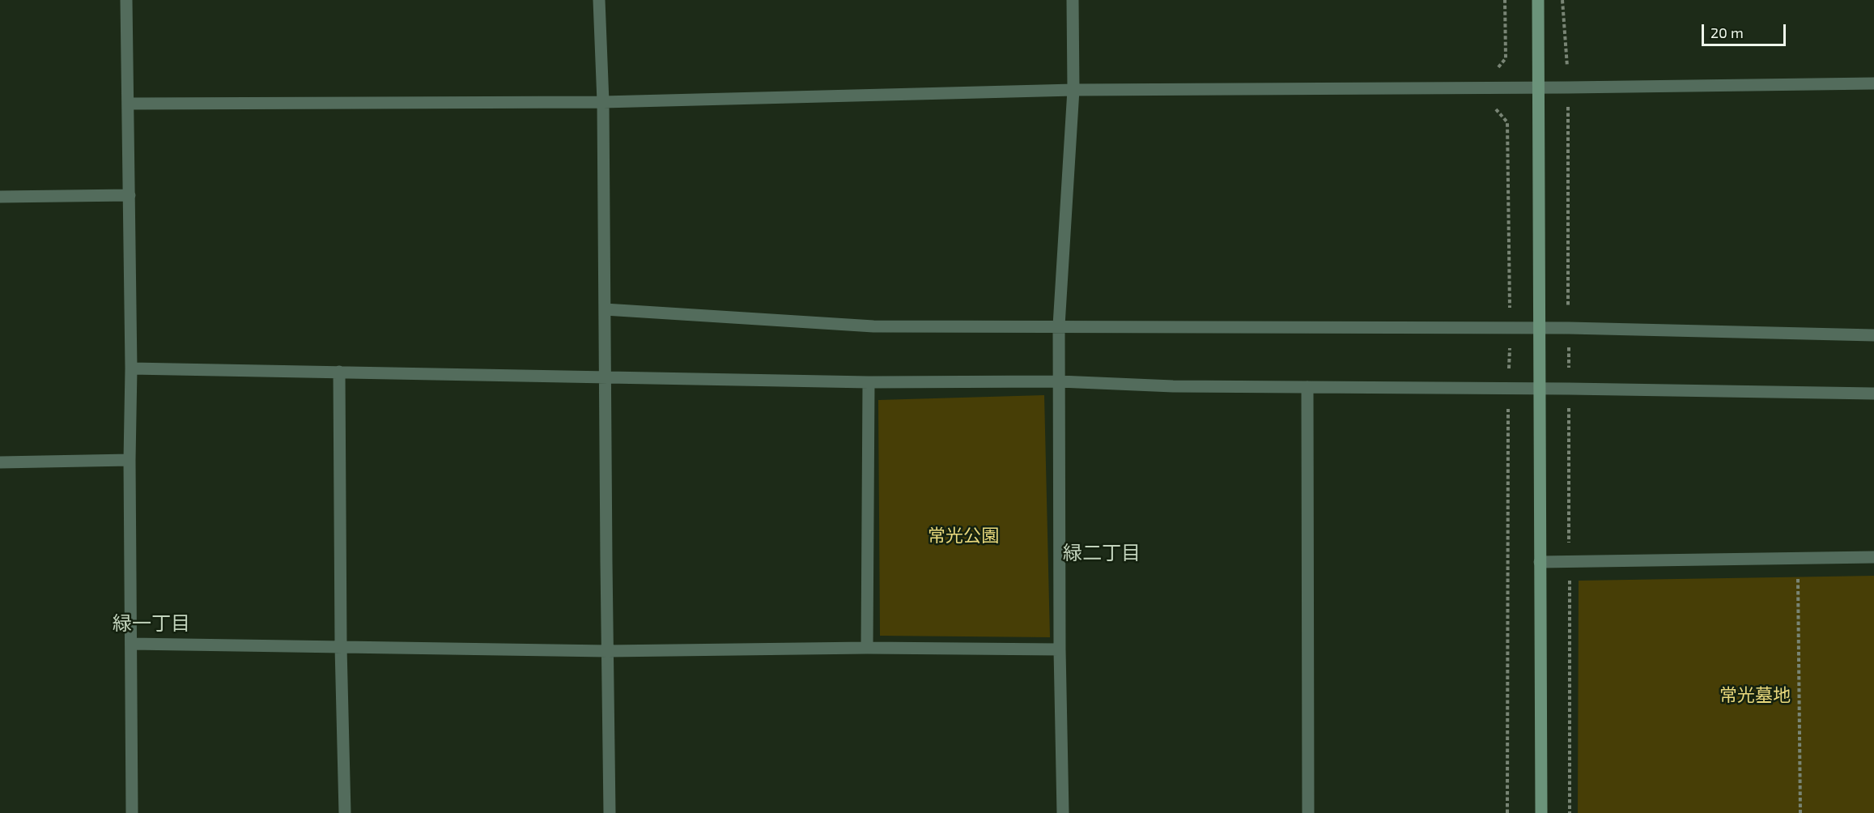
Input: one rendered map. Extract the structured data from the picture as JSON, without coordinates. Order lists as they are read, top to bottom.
{
  "districts": ["緑二丁目", "緑一丁目"],
  "parks": ["常光公園", "常光墓地"],
  "scale_bar": "20 m"
}
